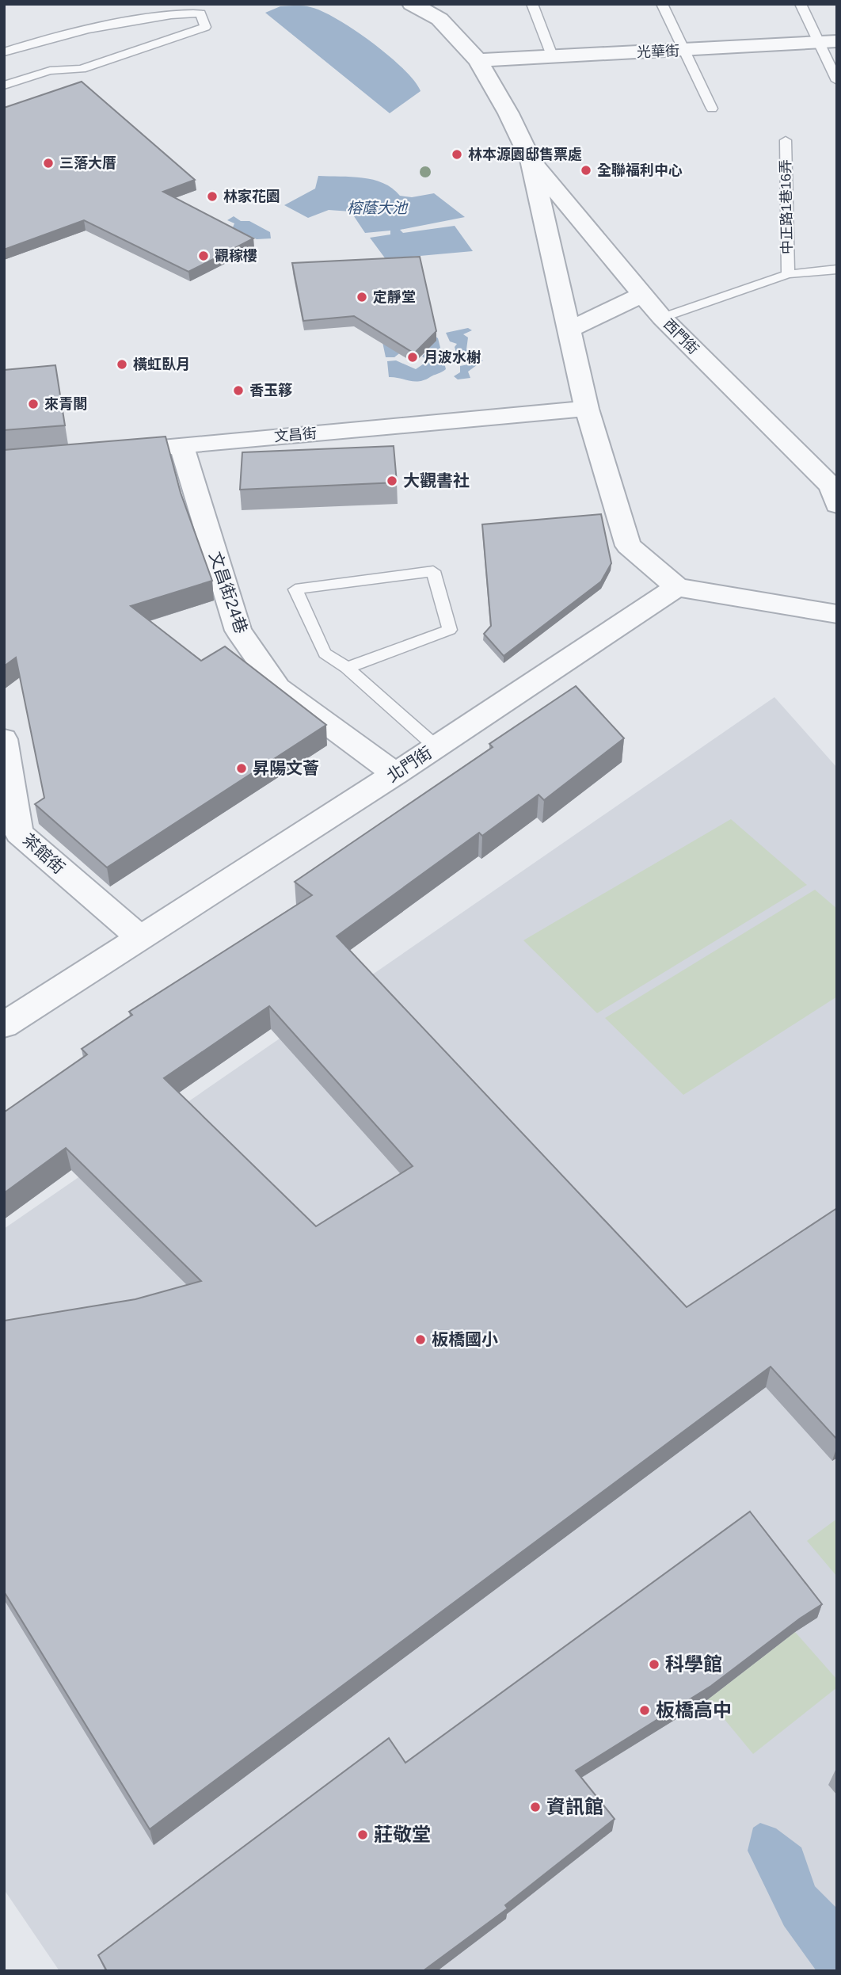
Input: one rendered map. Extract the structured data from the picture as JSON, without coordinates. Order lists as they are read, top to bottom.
{
  "streets": {
    "street": [
      "光華街",
      "西門街",
      "文昌街",
      "文昌街24巷",
      "北門街",
      "茶館街"
    ],
    "lane": ["中正路1巷16弄"]
  },
  "crossings": [
    ["光華街", "西門街"],
    ["中正路1巷16弄", "西門街"],
    ["西門街", "文昌街"],
    ["西門街", "北門街"],
    ["文昌街", "文昌街24巷"],
    ["文昌街24巷", "北門街"],
    ["北門街", "茶館街"]
  ],
  "water": ["榕蔭大池"],
  "places": [
    "林本源園邸售票處",
    "三落大厝",
    "全聯福利中心",
    "林家花園",
    "觀稼樓",
    "定靜堂",
    "月波水榭",
    "橫虹臥月",
    "香玉簃",
    "來青閣",
    "大觀書社",
    "昇陽文薈",
    "板橋國小",
    "科學館",
    "板橋高中",
    "資訊館",
    "莊敬堂"
  ]
}
